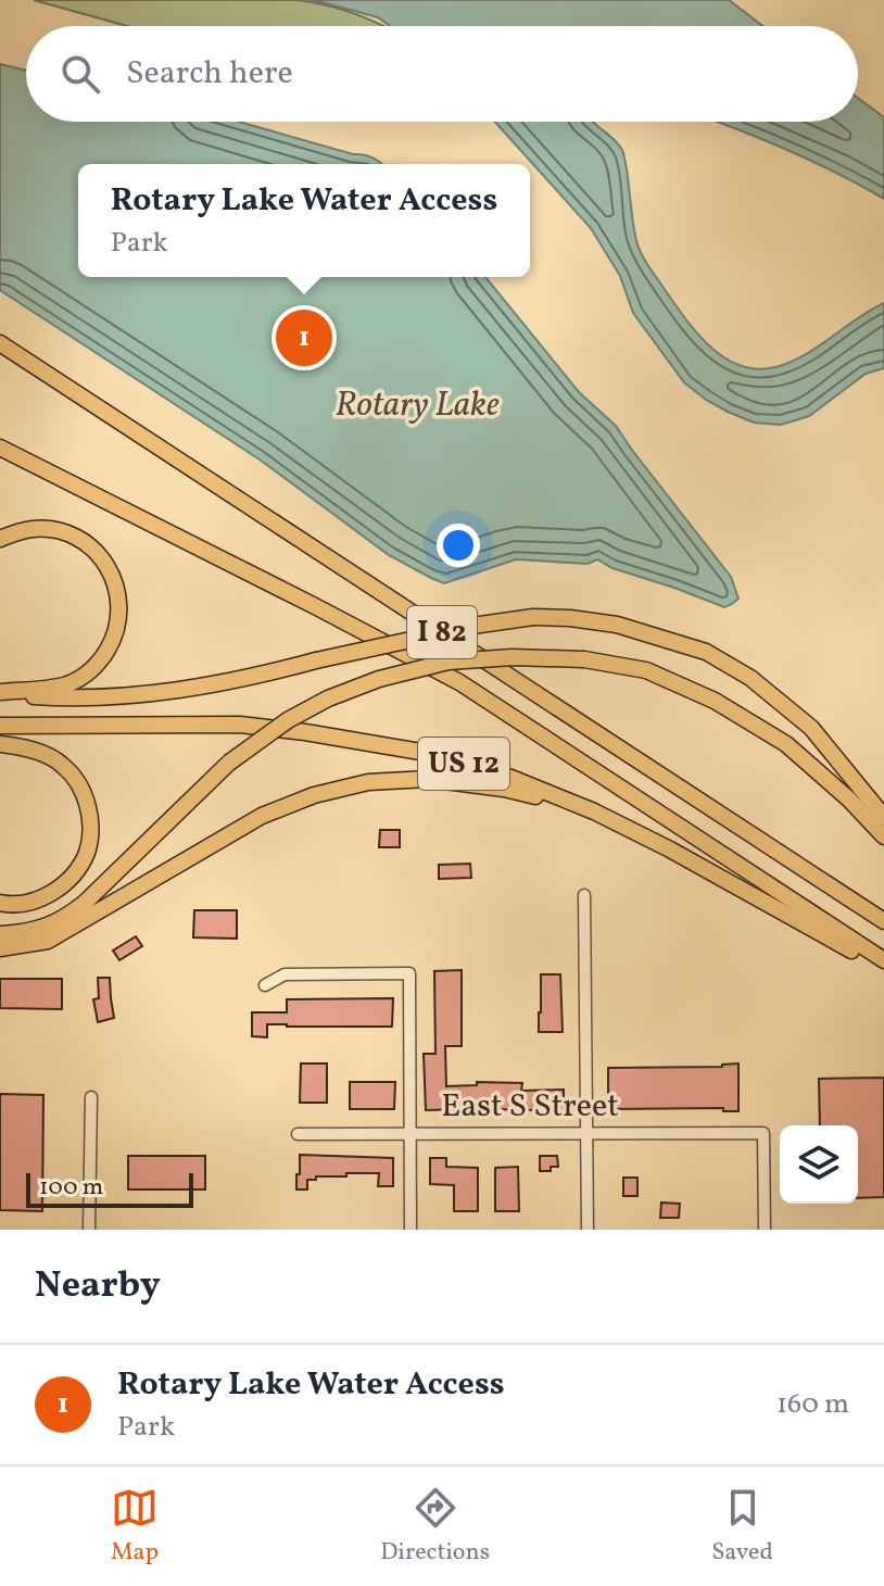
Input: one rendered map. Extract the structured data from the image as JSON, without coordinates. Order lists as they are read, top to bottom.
{
  "streets": {
    "highway": ["I 82", "US 12"],
    "street": ["East S Street"]
  },
  "crossings": [
    ["I 82", "US 12"]
  ],
  "water": ["Rotary Lake"],
  "scale_bar": "100 m",
  "page": {
    "search": "Search here",
    "popup": ["Rotary Lake Water Access", "Park"],
    "pins": "1",
    "scale": "100 m",
    "heading": "Nearby",
    "list": [
      {
        "mark": "1",
        "name": "Rotary Lake Water Access",
        "note": "Park",
        "value": "160 m"
      }
    ],
    "nav": ["Map", "Directions", "Saved"]
  }
}
